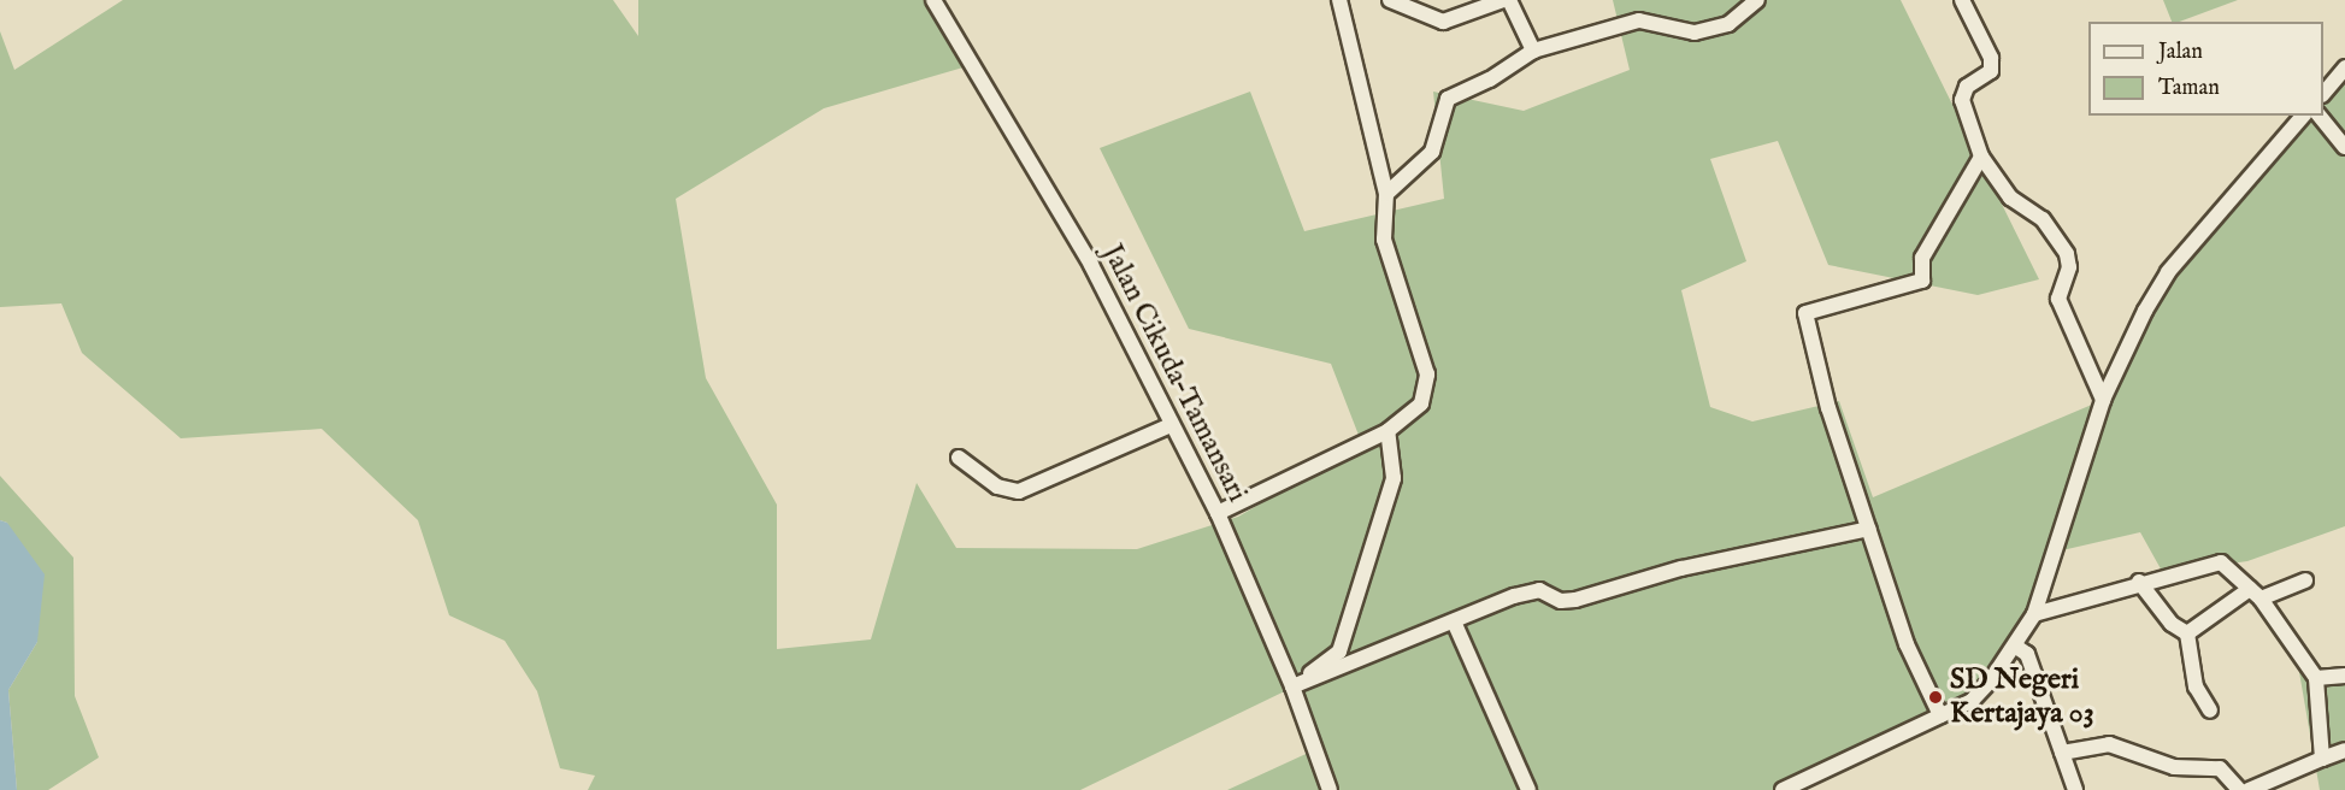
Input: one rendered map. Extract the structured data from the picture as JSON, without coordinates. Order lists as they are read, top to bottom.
{
  "streets": {
    "street": ["Jalan Cikuda–Tamansari"]
  },
  "places": ["SD Negeri Kertajaya 03"],
  "legend": ["Jalan", "Taman"]
}
